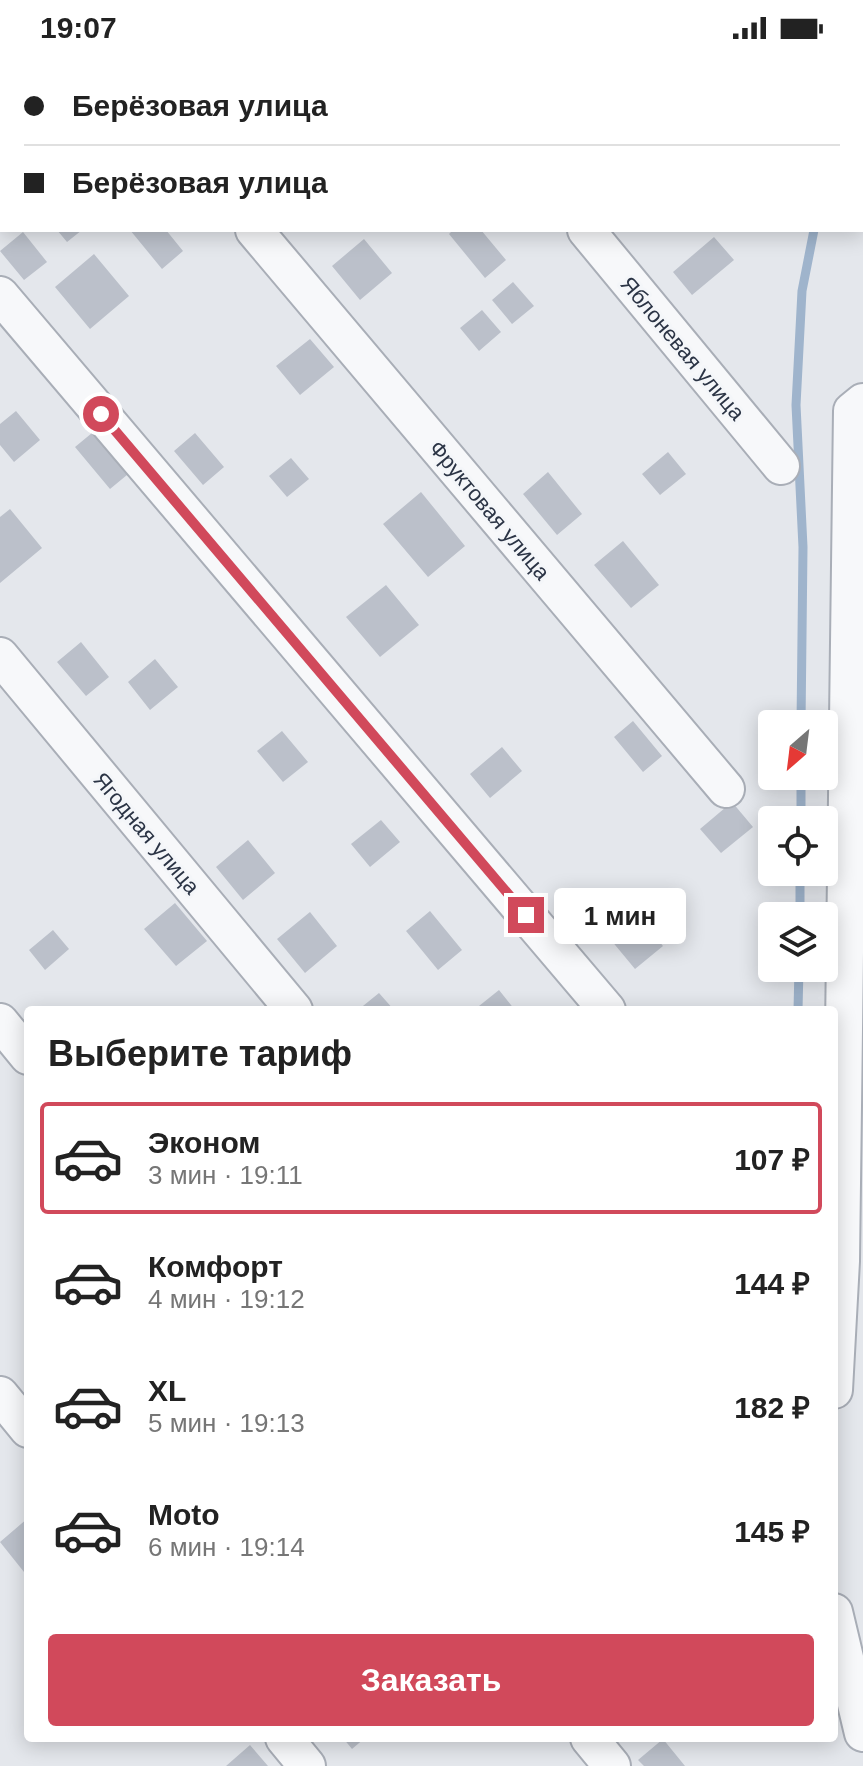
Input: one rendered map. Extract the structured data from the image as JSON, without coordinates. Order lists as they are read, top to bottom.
{
  "streets": {
    "street": ["Яблоневая улица", "Фруктовая улица", "Ягодная улица"]
  },
  "north": "bottom left",
  "page": {
    "status": "19:07",
    "banner": ["Берёзовая улица", "Берёзовая улица"],
    "bubble": "1 мин",
    "heading": "Выберите тариф",
    "list": [
      {
        "name": "Эконом",
        "note": "3 мин · 19:11",
        "value": "107 ₽"
      },
      {
        "name": "Комфорт",
        "note": "4 мин · 19:12",
        "value": "144 ₽"
      },
      {
        "name": "XL",
        "note": "5 мин · 19:13",
        "value": "182 ₽"
      },
      {
        "name": "Moto",
        "note": "6 мин · 19:14",
        "value": "145 ₽"
      }
    ],
    "buttons": "Заказать"
  }
}
